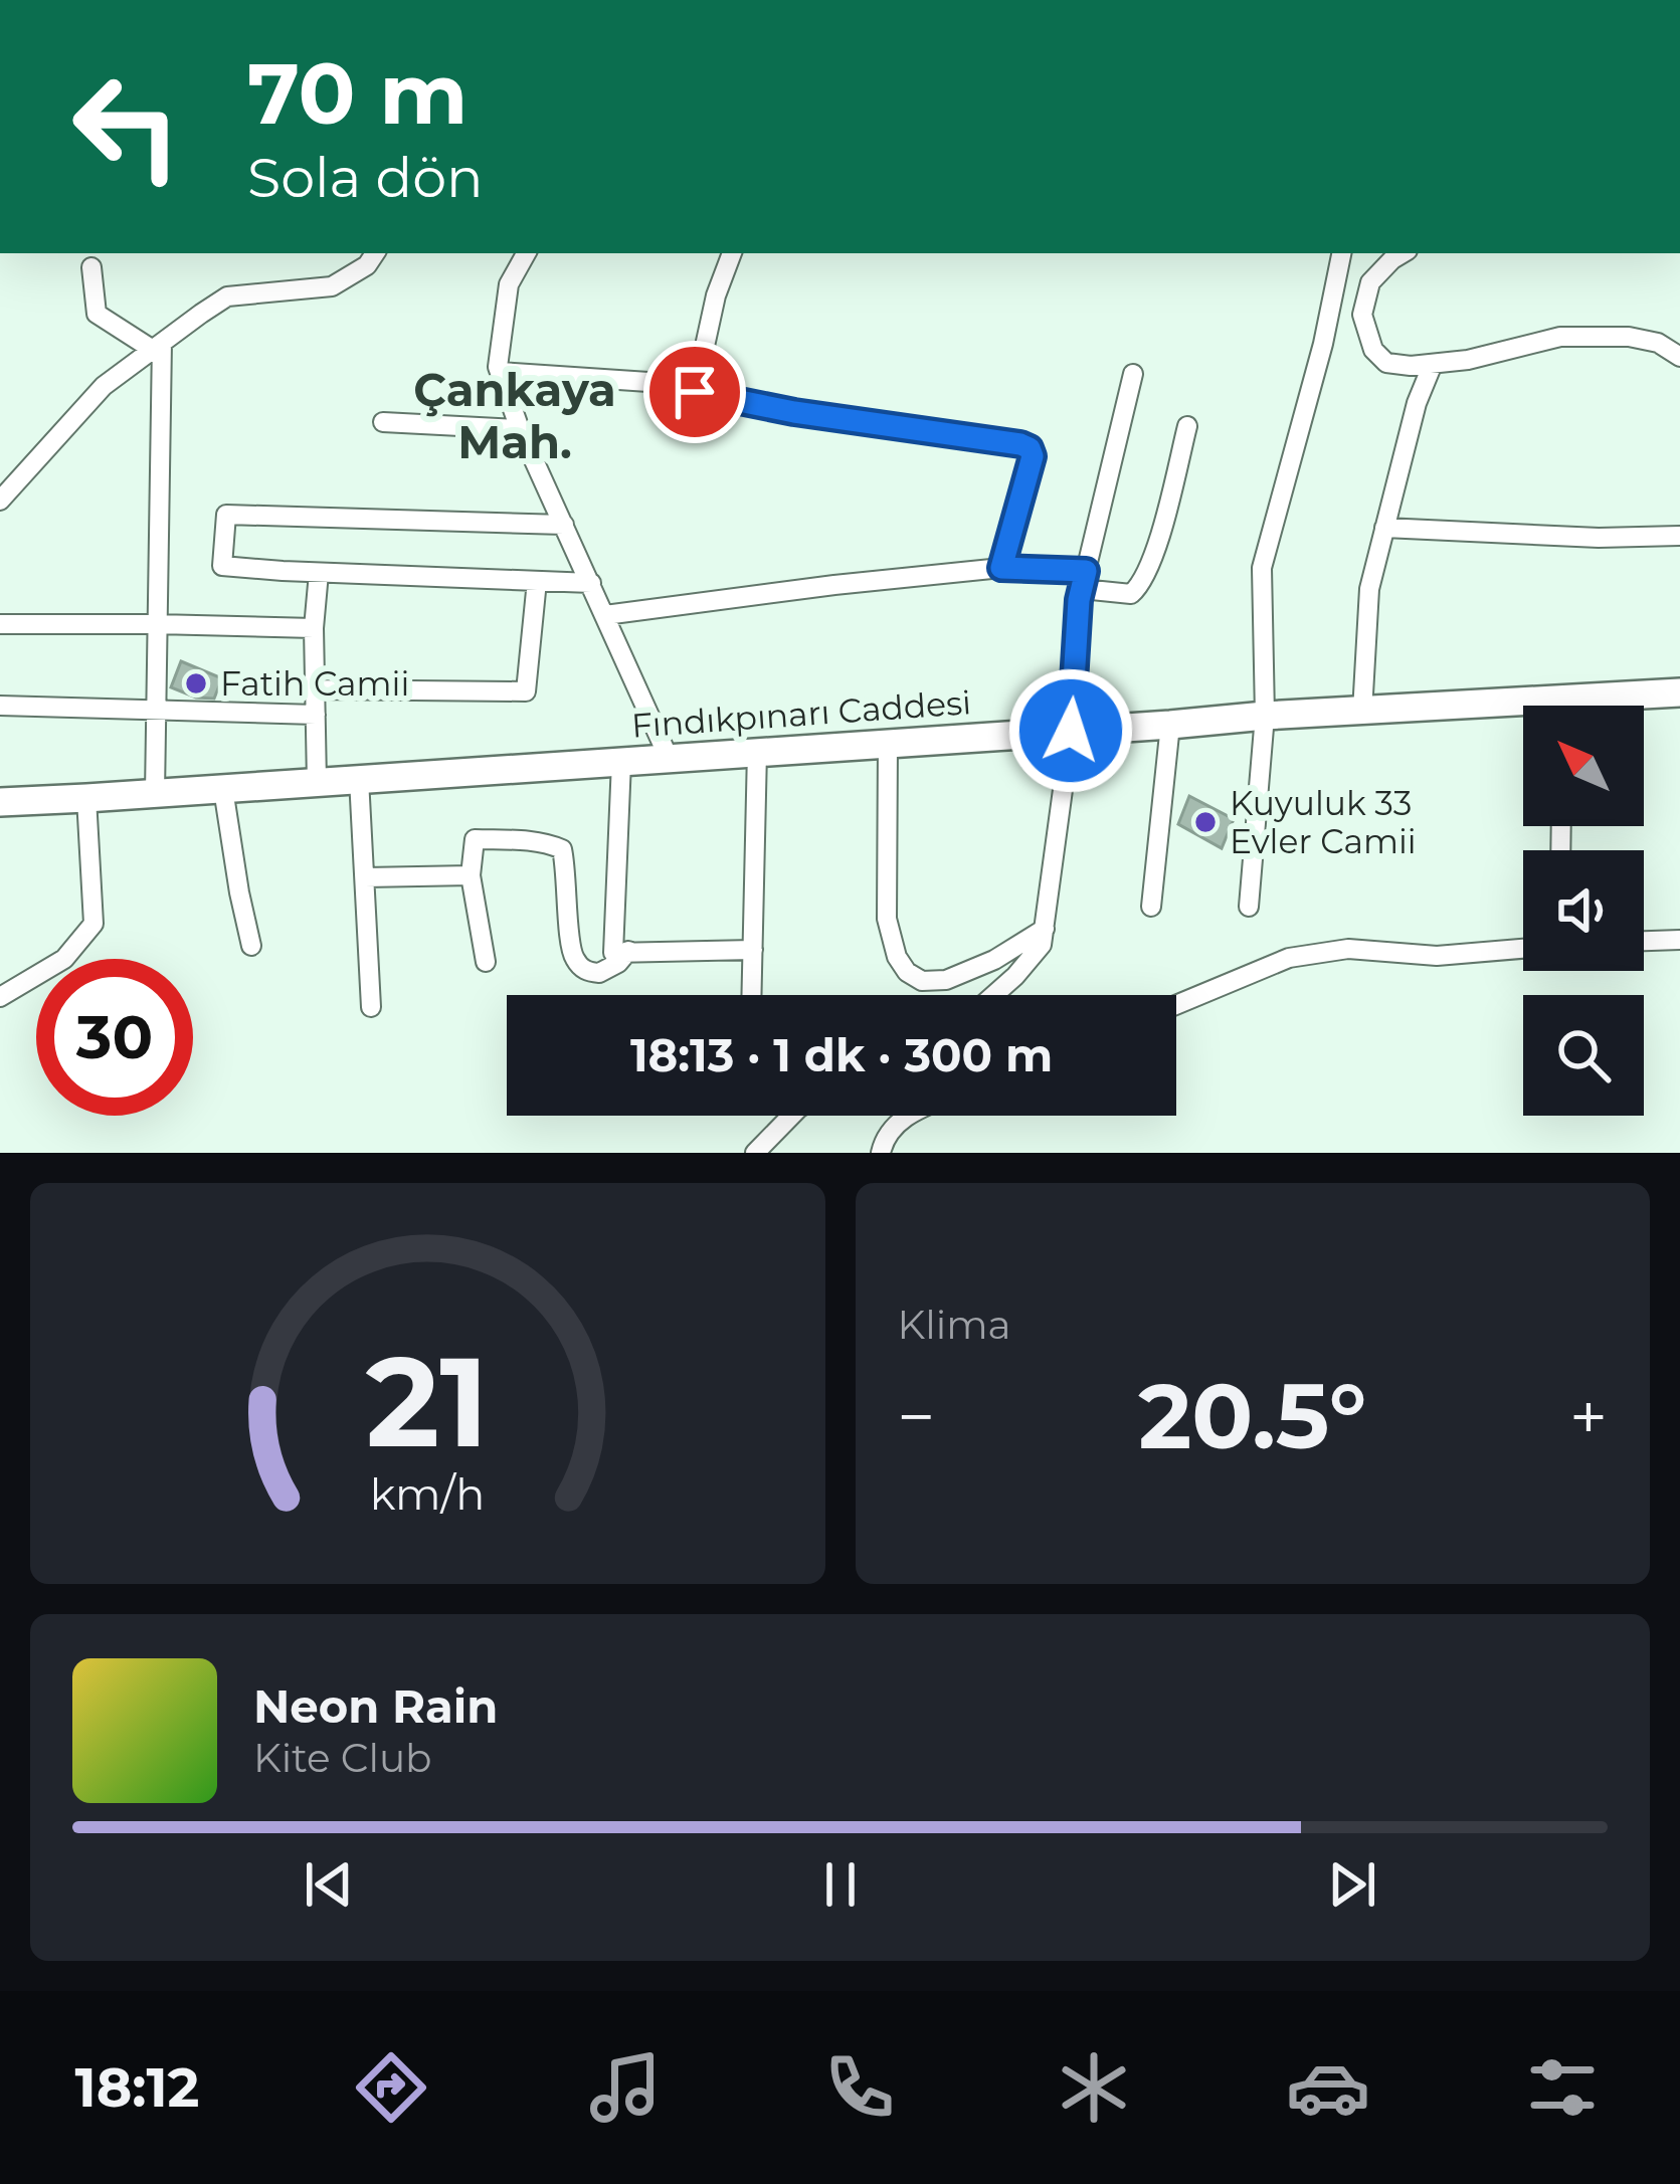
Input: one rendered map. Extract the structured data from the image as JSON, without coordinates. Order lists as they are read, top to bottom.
{
  "streets": {
    "main road": ["Fındıkpınarı Caddesi"]
  },
  "districts": ["Çankaya Mah."],
  "places": ["Fatih Camii", "Kuyuluk 33 Evler Camii"],
  "north": "top left",
  "page": {
    "turn": ["70 m", "Sola dön"],
    "limit": "30",
    "trip": "18:13 · 1 dk · 300 m",
    "tile": "Klima",
    "heat": ["−", "20.5°", "+"],
    "song": ["Neon Rain", "Kite Club"],
    "tabs": "18:12",
    "gauge": ["21", "km/h"]
  }
}
